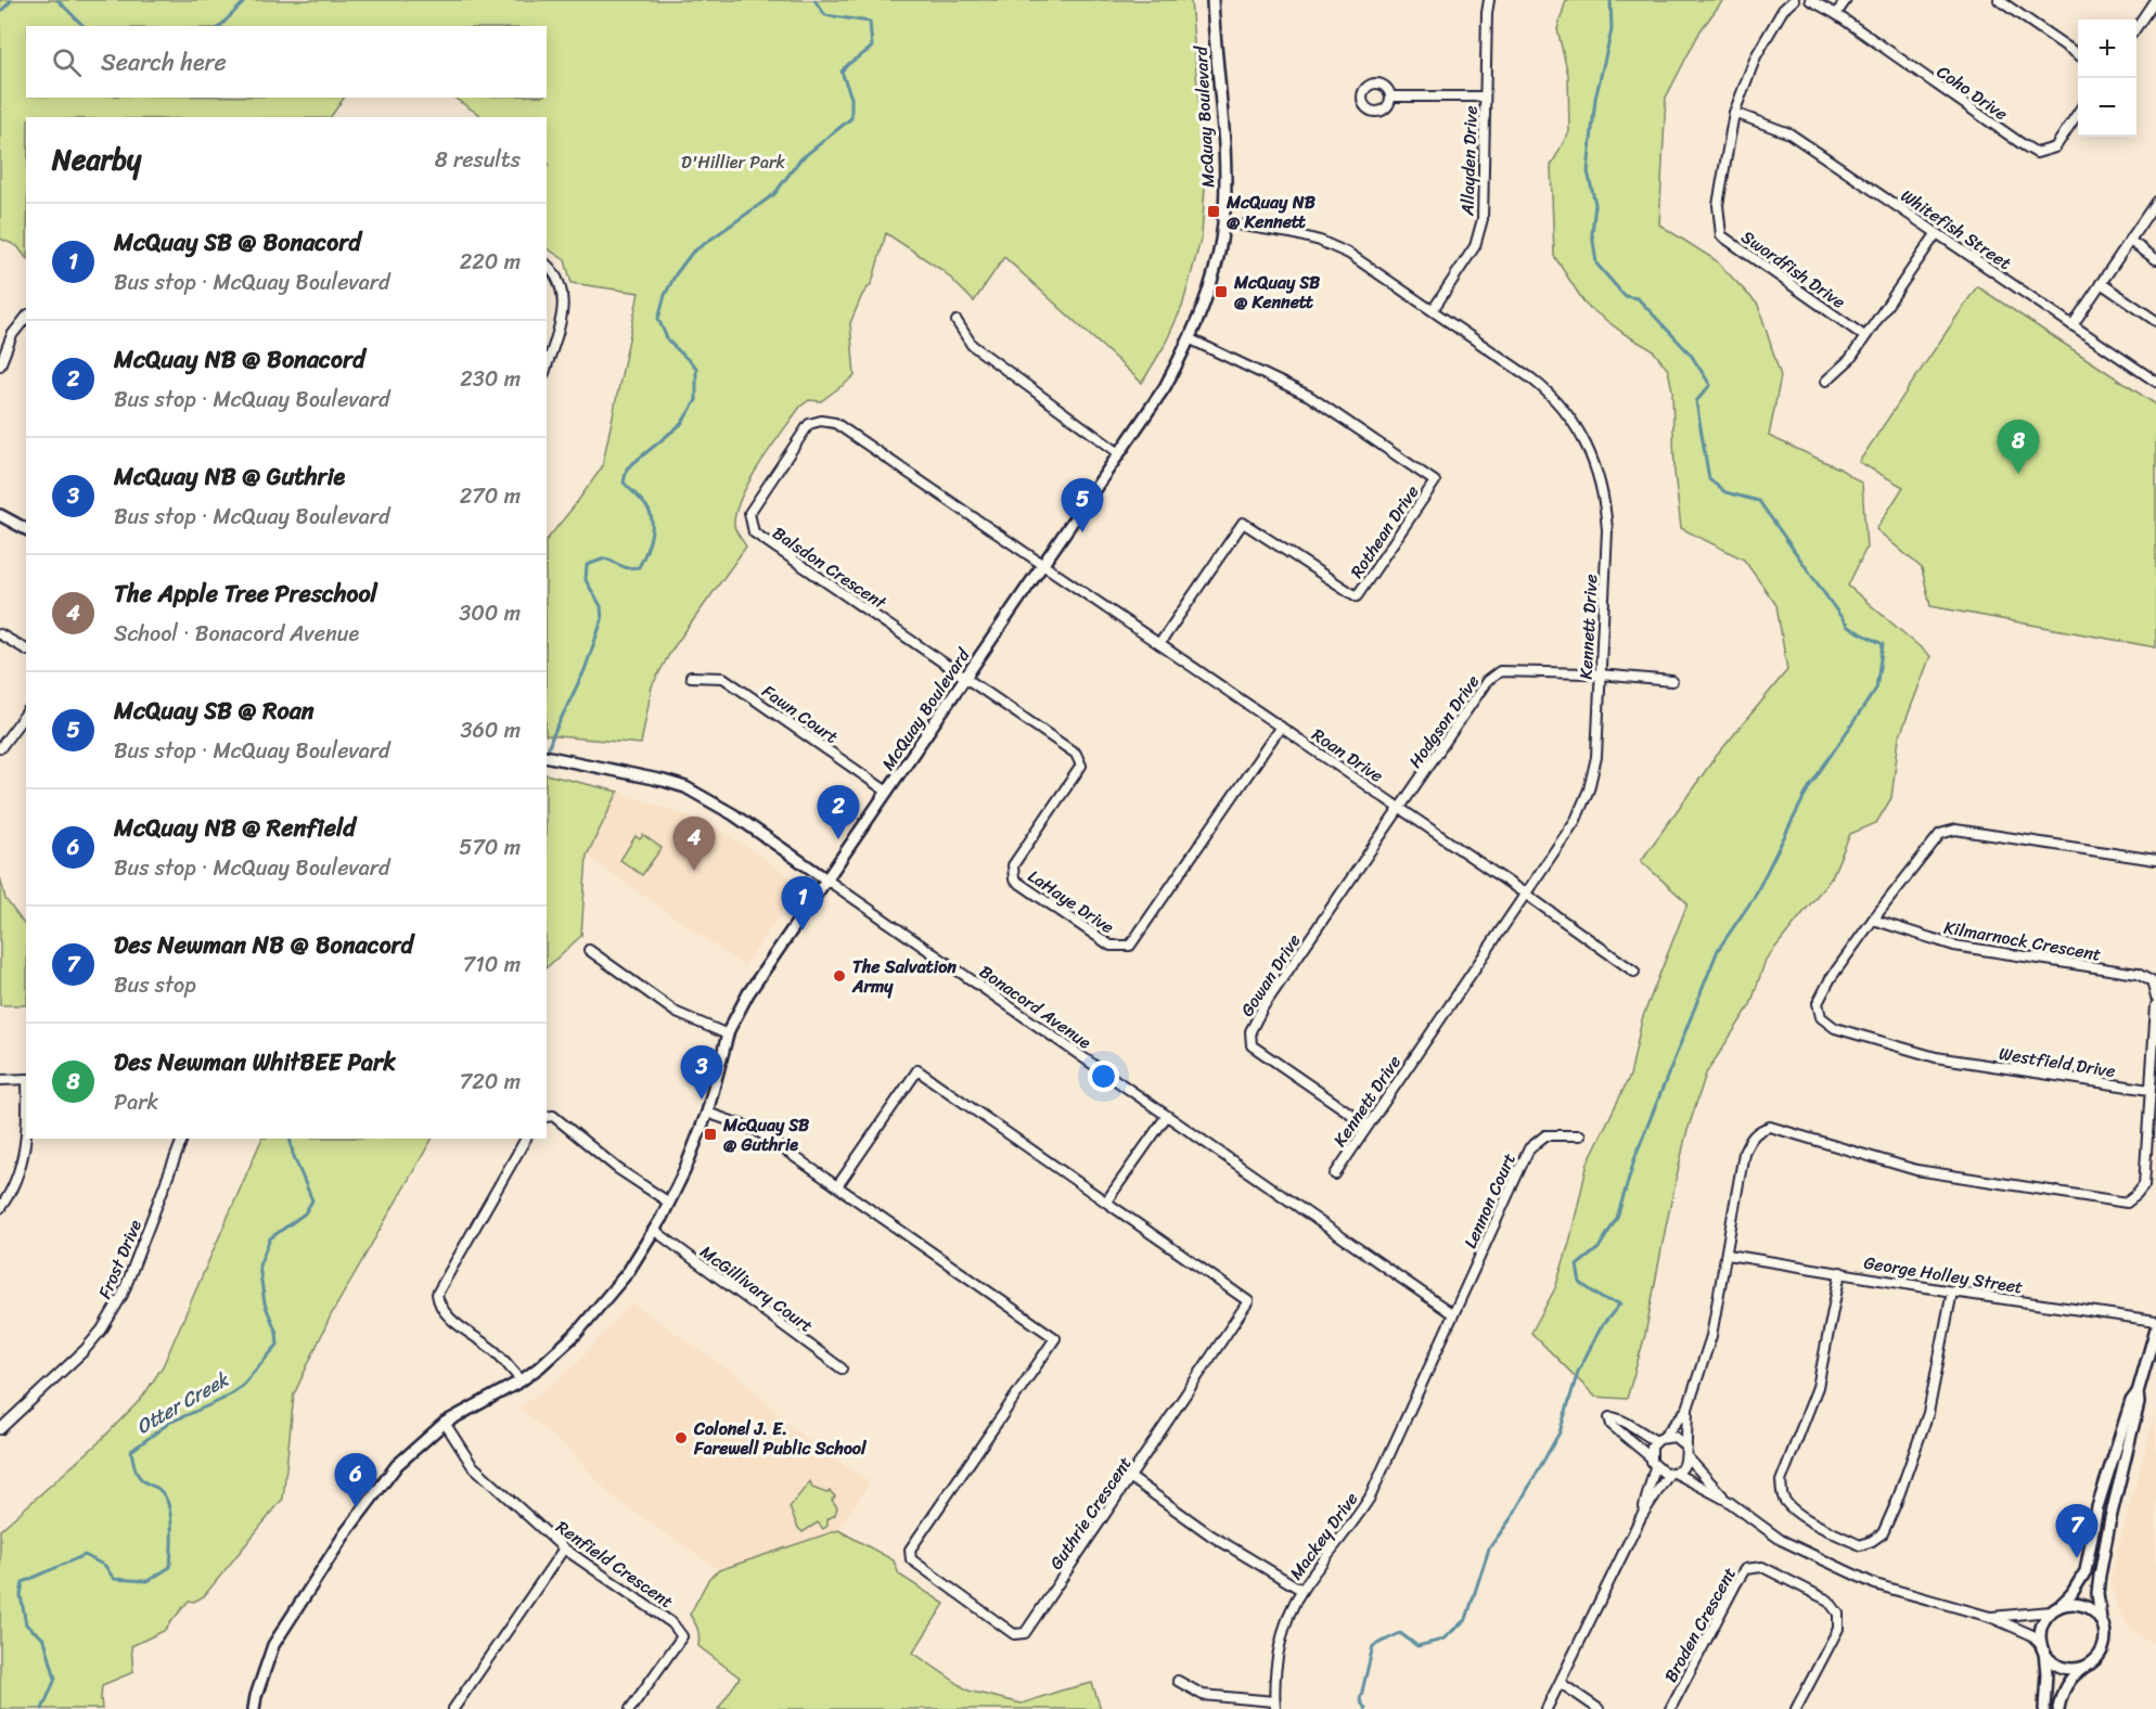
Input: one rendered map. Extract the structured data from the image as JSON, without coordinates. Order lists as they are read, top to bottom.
{
  "streets": {
    "street": [
      "Coho Drive",
      "McQuay Boulevard",
      "Allayden Drive",
      "Whitefish Street",
      "Swordfish Drive",
      "Rothean Drive",
      "Balsdon Crescent",
      "Kennett Drive",
      "Fawn Court",
      "Hodgson Drive",
      "Roan Drive",
      "LaHaye Drive",
      "Kilmarnock Crescent",
      "Gowan Drive",
      "Bonacord Avenue",
      "Westfield Drive",
      "Lennon Court",
      "Frost Drive",
      "George Holley Street",
      "McGillivary Court",
      "Guthrie Crescent",
      "Mackey Drive",
      "Renfield Crescent",
      "Broden Crescent"
    ]
  },
  "crossings": [
    ["McQuay Boulevard", "Rothean Drive"],
    ["McQuay Boulevard", "Balsdon Crescent"],
    ["McQuay Boulevard", "Kennett Drive"],
    ["McQuay Boulevard", "Fawn Court"],
    ["McQuay Boulevard", "Roan Drive"],
    ["McQuay Boulevard", "LaHaye Drive"],
    ["McQuay Boulevard", "Bonacord Avenue"],
    ["McQuay Boulevard", "McGillivary Court"],
    ["McQuay Boulevard", "Guthrie Crescent"],
    ["McQuay Boulevard", "Renfield Crescent"],
    ["Allayden Drive", "Kennett Drive"],
    ["Whitefish Street", "Swordfish Drive"],
    ["Rothean Drive", "Roan Drive"],
    ["Balsdon Crescent", "Roan Drive"],
    ["Balsdon Crescent", "LaHaye Drive"],
    ["Kennett Drive", "Hodgson Drive"],
    ["Kennett Drive", "Roan Drive"],
    ["Kennett Drive", "Gowan Drive"],
    ["Hodgson Drive", "Roan Drive"],
    ["Hodgson Drive", "Gowan Drive"],
    ["Roan Drive", "LaHaye Drive"],
    ["Roan Drive", "Gowan Drive"],
    ["Kilmarnock Crescent", "Westfield Drive"],
    ["Bonacord Avenue", "Lennon Court"],
    ["Bonacord Avenue", "Mackey Drive"],
    ["Lennon Court", "Mackey Drive"]
  ],
  "water": ["Otter Creek"],
  "parks": ["D'Hillier Park"],
  "places": {
    "transit": ["McQuay NB @ Kennett", "McQuay SB @ Kennett", "McQuay SB @ Guthrie"],
    "other": ["The Salvation Army", "Colonel J. E. Farewell Public School"]
  },
  "page": {
    "map_buttons": ["+", "−"],
    "search": "Search here",
    "heading": ["Nearby", "8 results"],
    "list": [
      {
        "mark": "1",
        "name": "McQuay SB @ Bonacord",
        "note": "Bus stop · McQuay Boulevard",
        "value": "220 m"
      },
      {
        "mark": "2",
        "name": "McQuay NB @ Bonacord",
        "note": "Bus stop · McQuay Boulevard",
        "value": "230 m"
      },
      {
        "mark": "3",
        "name": "McQuay NB @ Guthrie",
        "note": "Bus stop · McQuay Boulevard",
        "value": "270 m"
      },
      {
        "mark": "4",
        "name": "The Apple Tree Preschool",
        "note": "School · Bonacord Avenue",
        "value": "300 m"
      },
      {
        "mark": "5",
        "name": "McQuay SB @ Roan",
        "note": "Bus stop · McQuay Boulevard",
        "value": "360 m"
      },
      {
        "mark": "6",
        "name": "McQuay NB @ Renfield",
        "note": "Bus stop · McQuay Boulevard",
        "value": "570 m"
      },
      {
        "mark": "7",
        "name": "Des Newman NB @ Bonacord",
        "note": "Bus stop",
        "value": "710 m"
      },
      {
        "mark": "8",
        "name": "Des Newman WhitBEE Park",
        "note": "Park",
        "value": "720 m"
      }
    ],
    "pins": [
      "8",
      "5",
      "2",
      "4",
      "1",
      "3",
      "6",
      "7"
    ]
  }
}
